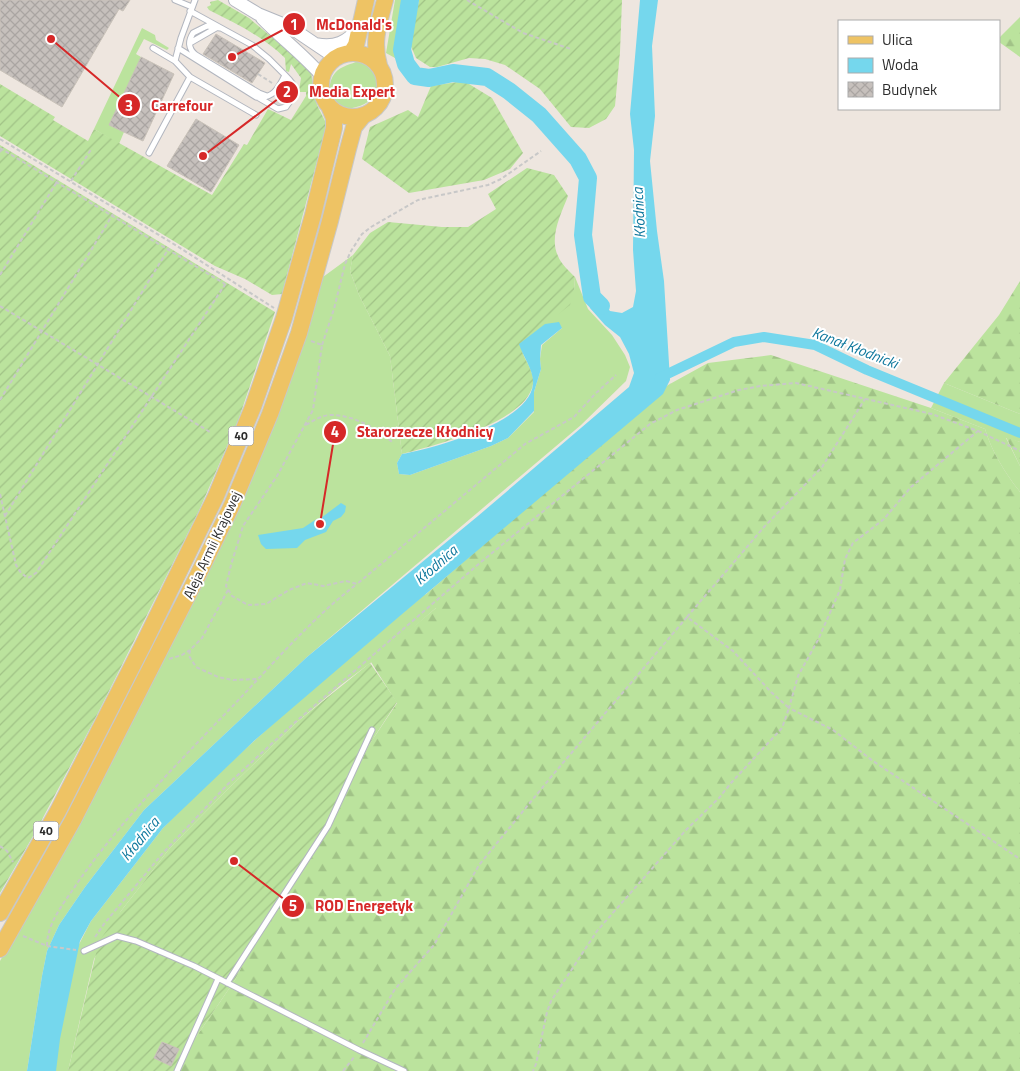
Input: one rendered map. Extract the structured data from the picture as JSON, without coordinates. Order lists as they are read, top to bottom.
{
  "streets": {
    "main road": ["40", "Aleja Armii Krajowej"]
  },
  "crossings": [
    ["40", "Aleja Armii Krajowej"]
  ],
  "water": ["Kłodnica", "Kanał Kłodnicki"],
  "places": [
    "Carrefour",
    "McDonald's",
    "Media Expert",
    "Starorzecze Kłodnicy",
    "ROD Energetyk"
  ],
  "legend": ["Ulica", "Woda", "Budynek"]
}
